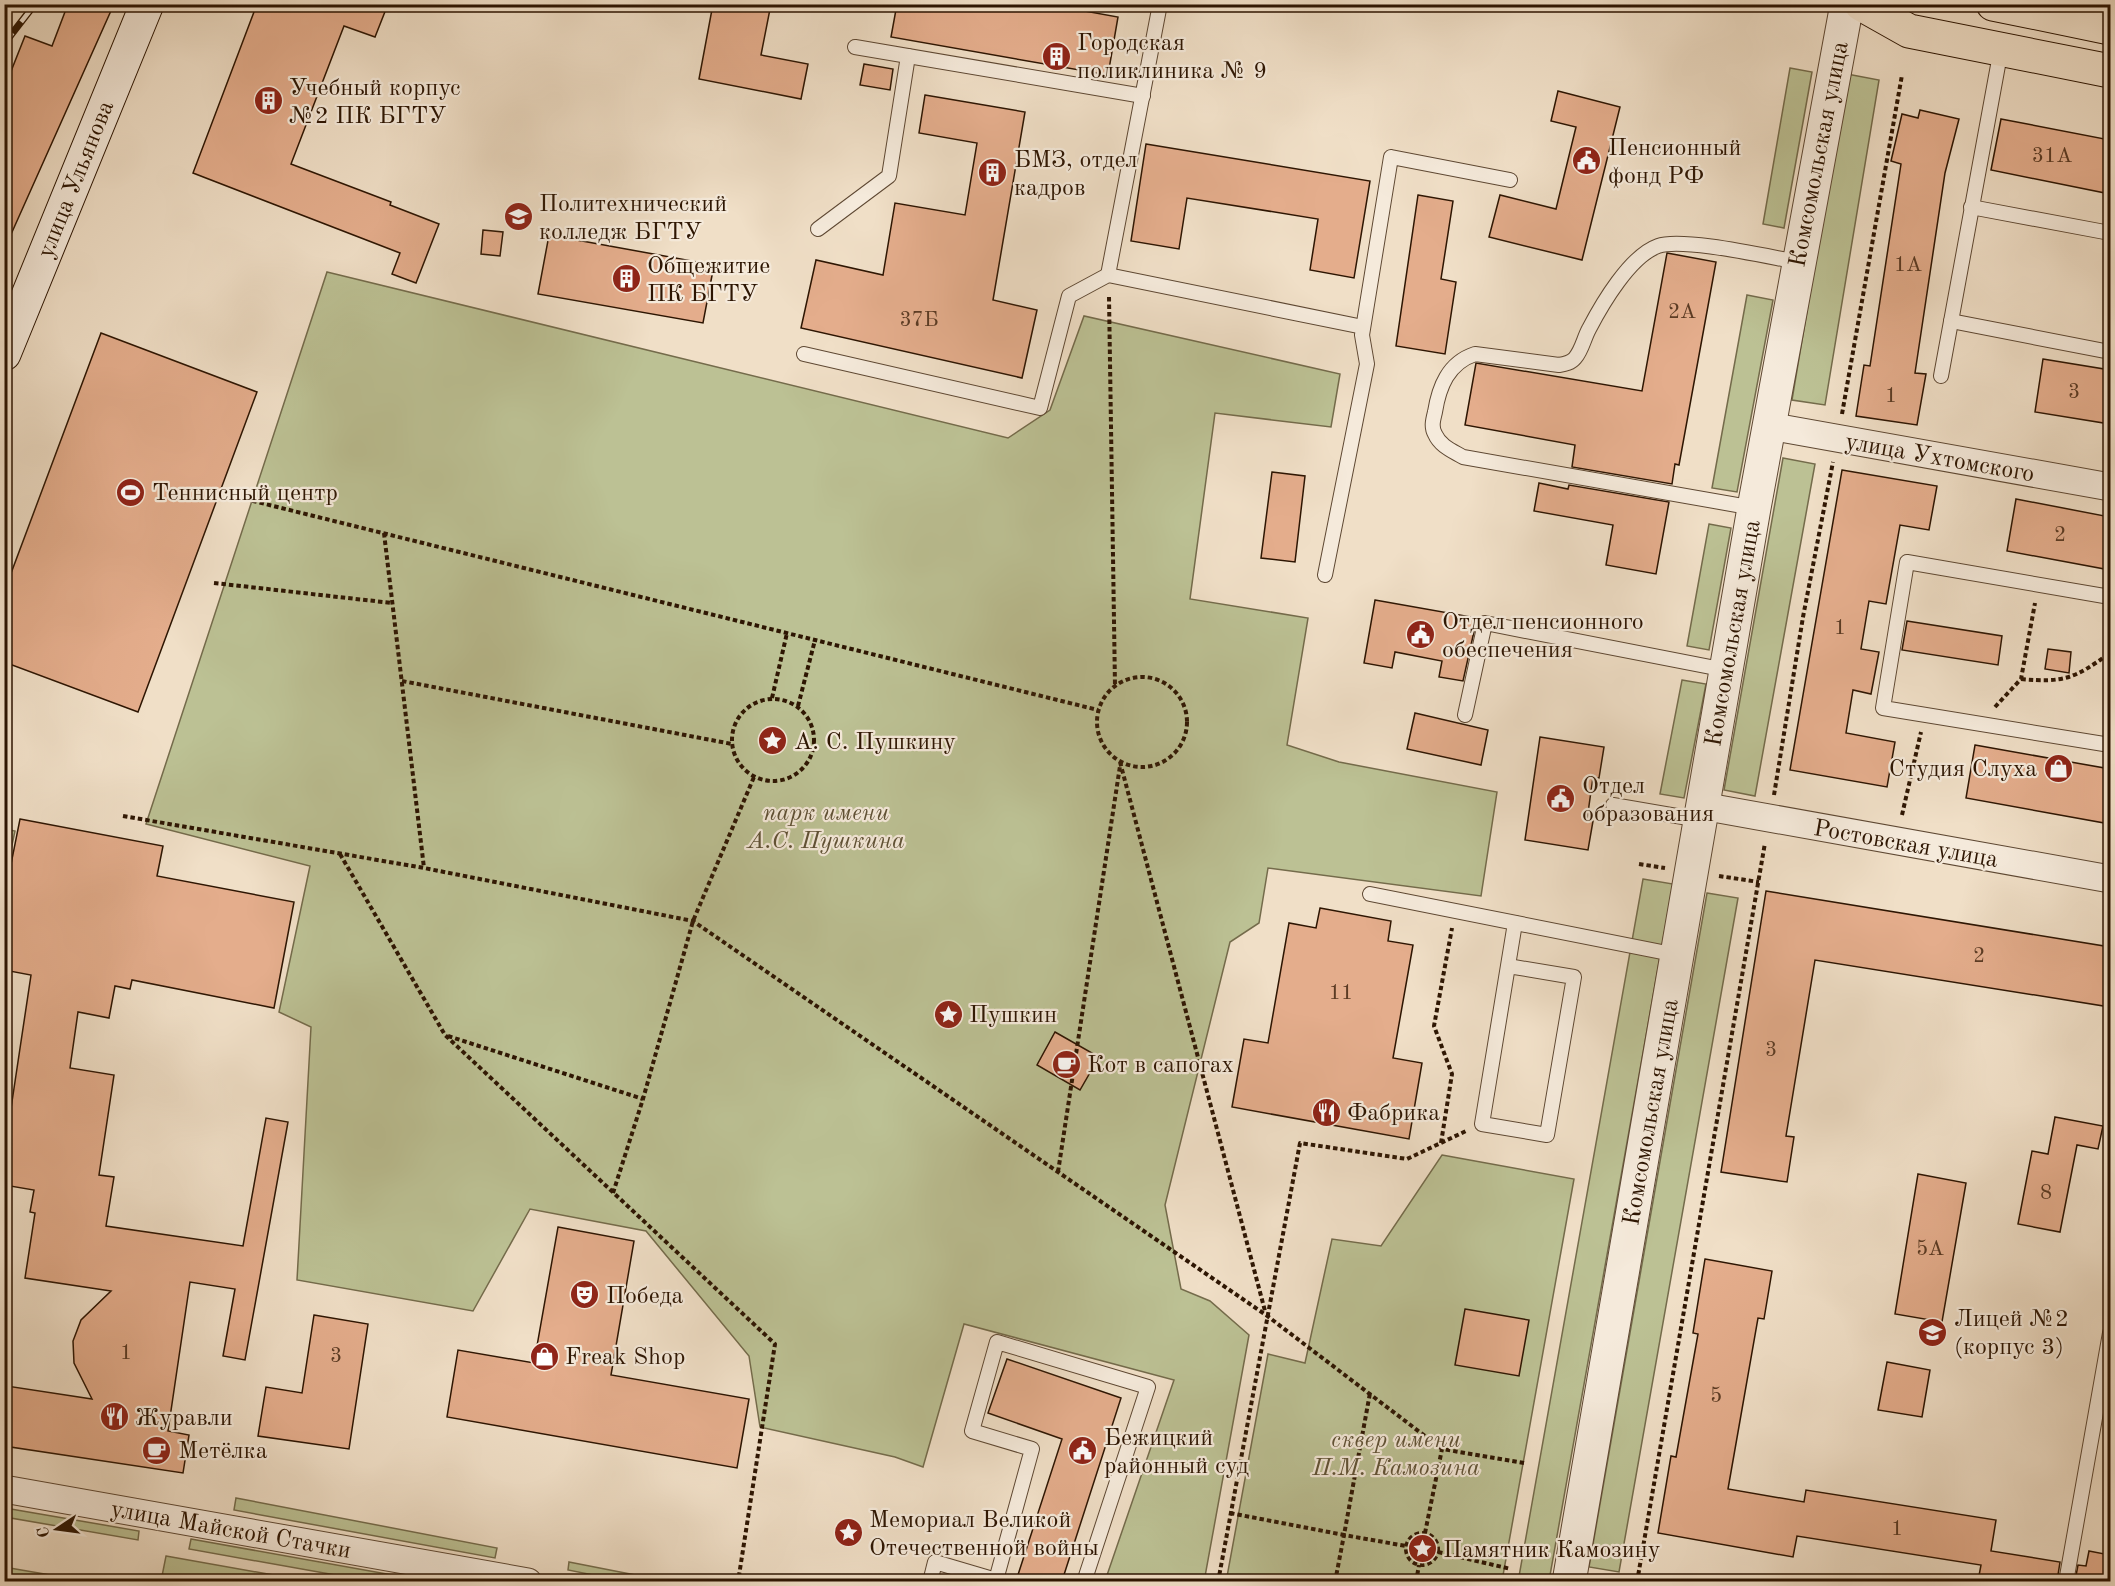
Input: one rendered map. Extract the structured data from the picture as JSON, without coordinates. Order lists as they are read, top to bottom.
{
  "streets": {
    "street": [
      "Комсомольская улица",
      "улица Ульянова",
      "улица Ухтомского",
      "Ростовская улица",
      "улица Майской Стачки"
    ]
  },
  "crossings": [
    ["Комсомольская улица", "улица Ухтомского"],
    ["Комсомольская улица", "Ростовская улица"]
  ],
  "parks": ["парк имени А.С. Пушкина", "сквер имени П.М. Камозина"],
  "places": {
    "building": [
      "Городская поликлиника № 9",
      "Учебный корпус №2 ПК БГТУ",
      "БМЗ, отдел кадров",
      "Общежитие ПК БГТУ"
    ],
    "public building": [
      "Пенсионный фонд РФ",
      "Отдел пенсионного обеспечения",
      "Отдел образования",
      "Бежицкий районный суд"
    ],
    "school or university": ["Политехнический колледж БГТУ", "Лицей №2 (корпус 3)"],
    "sports": ["Теннисный центр"],
    "place": [
      "А. С. Пушкину",
      "Пушкин",
      "Мемориал Великой Отечественной войны",
      "Памятник Камозину"
    ],
    "shop": ["Студия Слуха", "Freak Shop"],
    "cafe": ["Кот в сапогах", "Метёлка"],
    "restaurant": ["Фабрика", "Журавли"],
    "theatre": ["Победа"]
  },
  "house_numbers": [
    "31А",
    "1А",
    "2А",
    "37Б",
    "3",
    "1",
    "2",
    "1",
    "2",
    "11",
    "3",
    "8",
    "5А",
    "1",
    "3",
    "5",
    "1"
  ],
  "north": "left"
}
